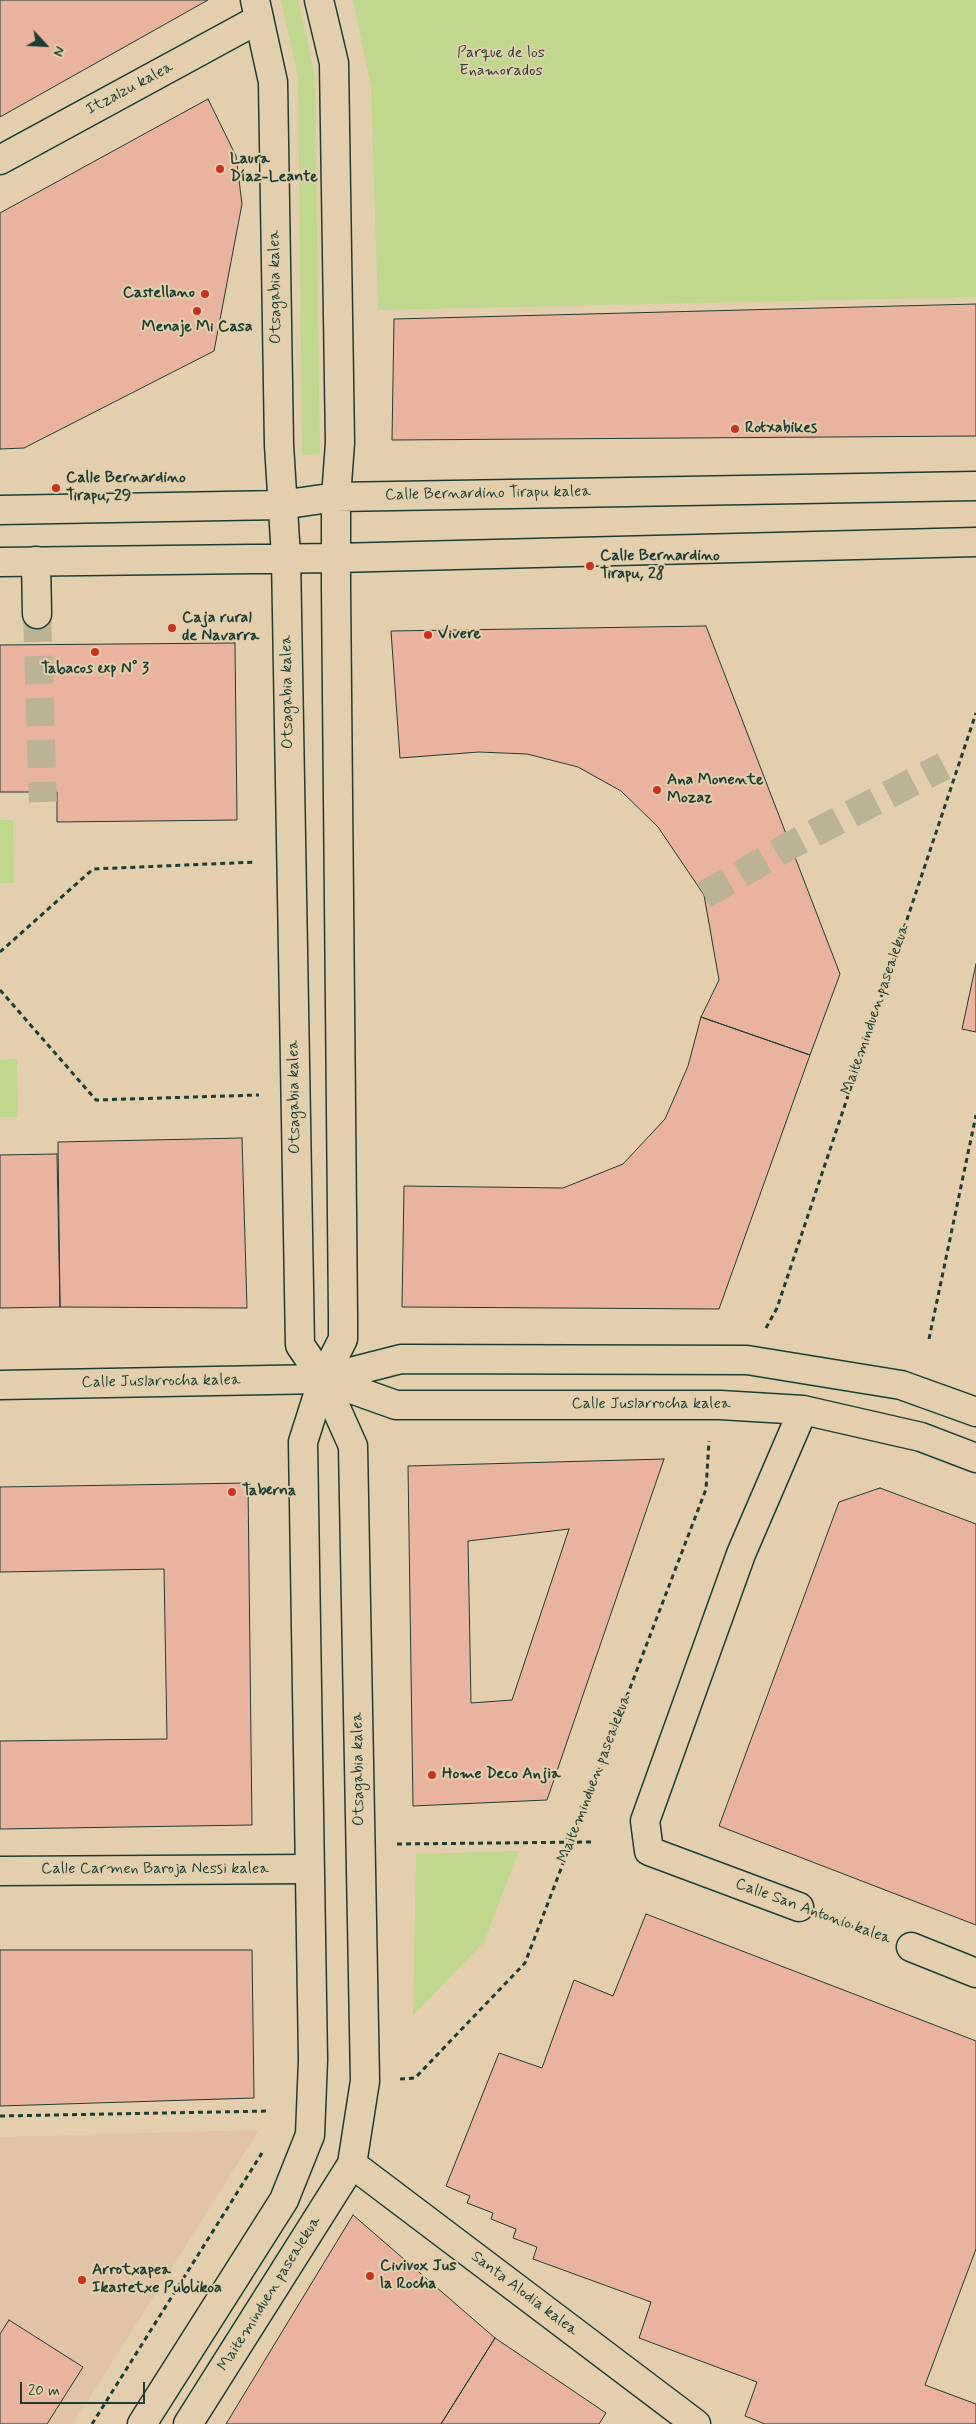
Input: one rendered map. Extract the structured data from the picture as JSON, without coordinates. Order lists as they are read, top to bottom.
{
  "streets": {
    "street": [
      "Itzalzu kalea",
      "Otsagabia kalea",
      "Calle Bernardino Tirapu kalea",
      "Maiteminduen pasealekua",
      "Calle Juslarrocha kalea",
      "Calle Carmen Baroja Nessi kalea",
      "Calle San Antonio kalea",
      "Santa Alodia kalea"
    ]
  },
  "crossings": [
    ["Itzalzu kalea", "Otsagabia kalea"],
    ["Otsagabia kalea", "Calle Bernardino Tirapu kalea"],
    ["Otsagabia kalea", "Maiteminduen pasealekua"],
    ["Otsagabia kalea", "Calle Juslarrocha kalea"],
    ["Otsagabia kalea", "Santa Alodia kalea"],
    ["Maiteminduen pasealekua", "Santa Alodia kalea"],
    ["Calle Juslarrocha kalea", "Calle San Antonio kalea"]
  ],
  "parks": ["Parque de los Enamorados"],
  "places": [
    "Laura Díaz-Leante",
    "Castellano",
    "Menaje Mi Casa",
    "Rotxabikes",
    "Calle Bernardino Tirapu, 29",
    "Calle Bernardino Tirapu, 28",
    "Caja rural de Navarra",
    "Vivere",
    "Tabacos exp N° 3",
    "Ana Monente Mozaz",
    "Taberna",
    "Home Deco Anjia",
    "Civivox Jus la Rocha",
    "Arrotxapea Ikastetxe Publikoa"
  ],
  "scale_bar": "20 m",
  "north": "bottom right"
}
